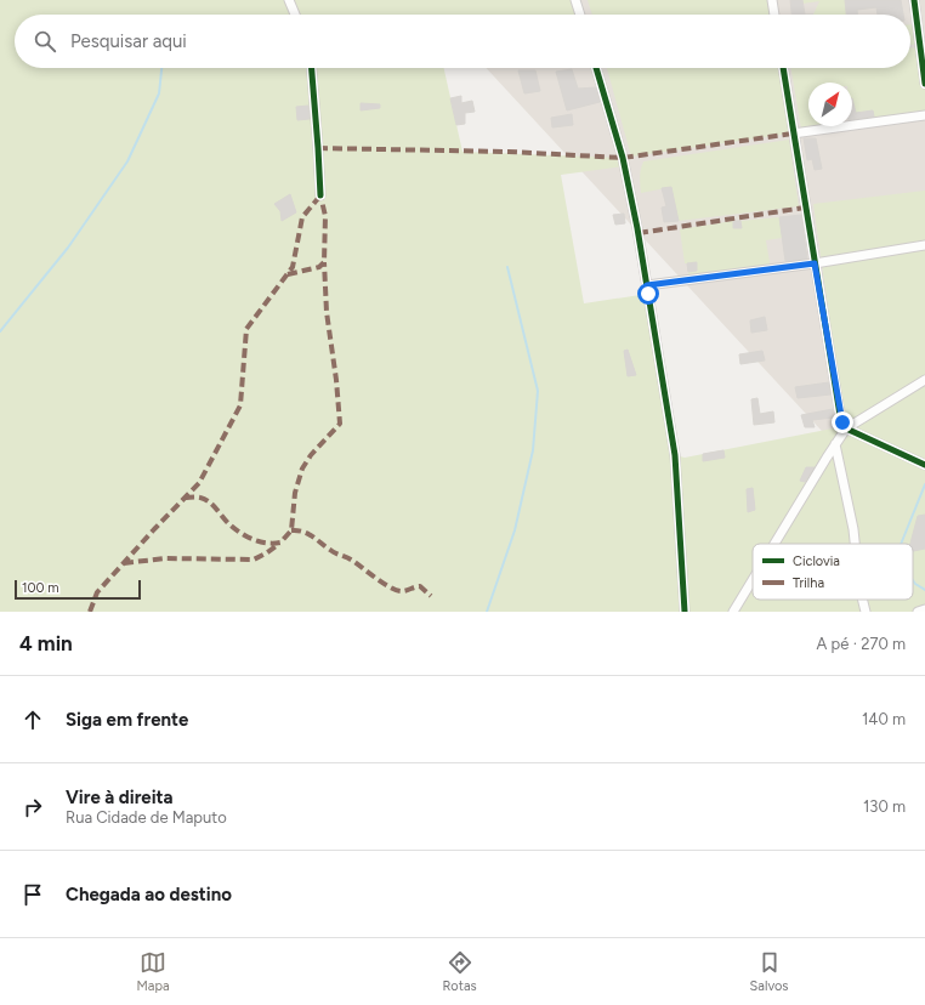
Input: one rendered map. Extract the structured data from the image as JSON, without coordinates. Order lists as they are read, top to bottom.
{
  "legend": ["Ciclovia", "Trilha"],
  "scale_bar": "100 m",
  "north": "top right",
  "page": {
    "search": "Pesquisar aqui",
    "scale": "100 m",
    "heading": ["4 min", "A pé · 270 m"],
    "list": [
      ["Siga em frente", "140 m"],
      ["Vire à direita", "Rua Cidade de Maputo", "130 m"],
      "Chegada ao destino"
    ],
    "nav": ["Mapa", "Rotas", "Salvos"]
  }
}
